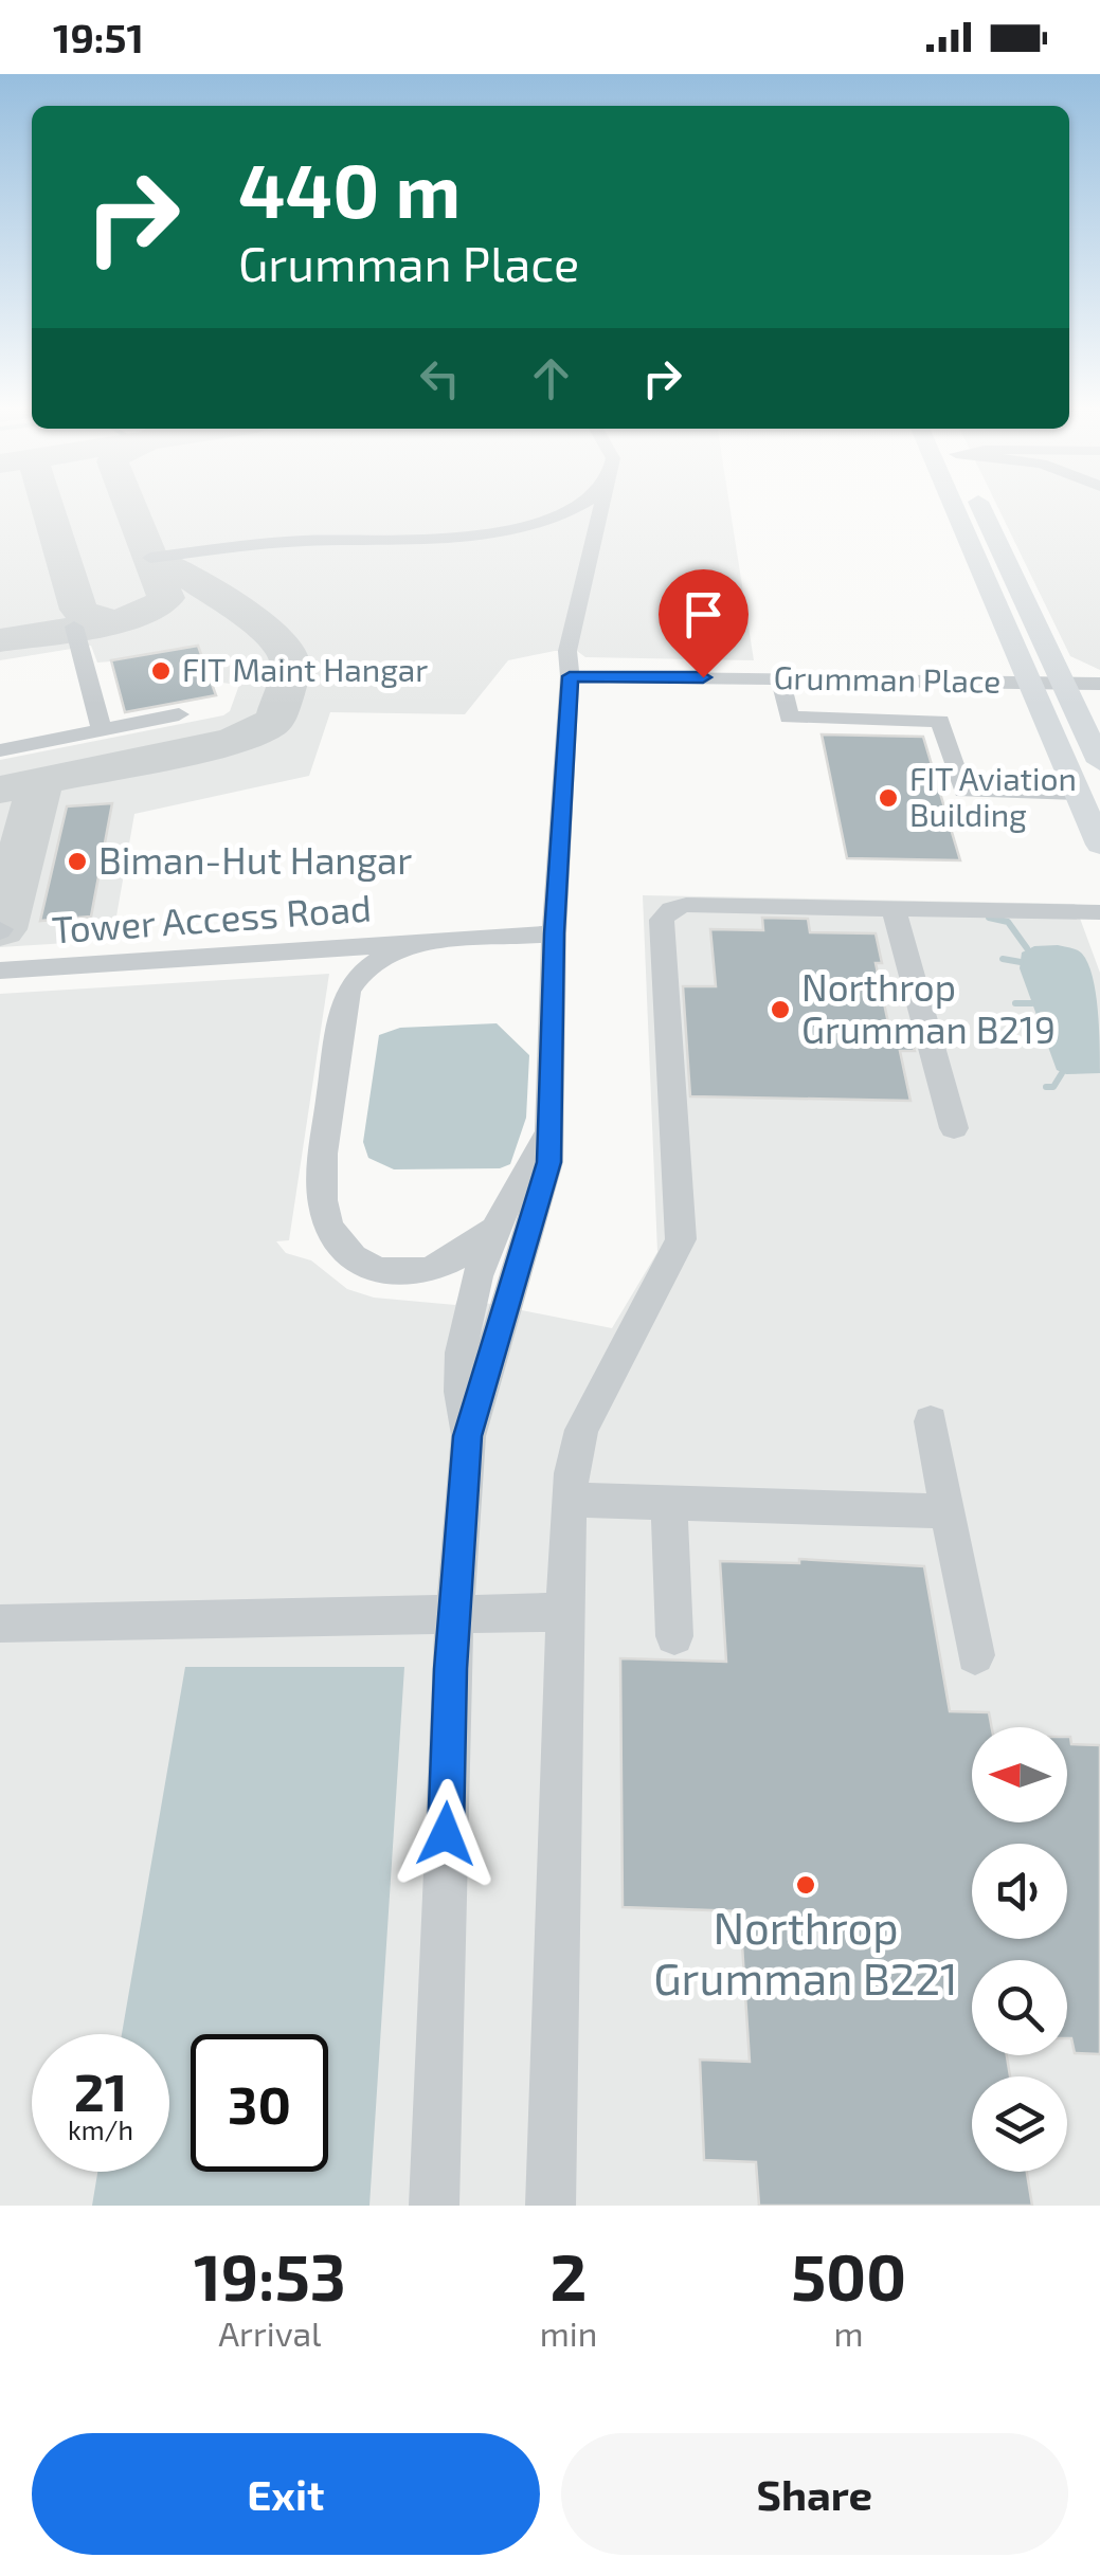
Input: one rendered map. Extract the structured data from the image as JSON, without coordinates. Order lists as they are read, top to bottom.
{
  "streets": {
    "street": ["Grumman Place", "Tower Access Road"]
  },
  "places": [
    "FIT Maint Hangar",
    "FIT Aviation Building",
    "Biman-Hut Hangar",
    "Northrop Grumman B219",
    "Northrop Grumman B221"
  ],
  "north": "left",
  "page": {
    "status": "19:51",
    "turn": ["440 m", "Grumman Place"],
    "speed": "21 km/h",
    "limit": "30",
    "eta": [
      "19:53",
      "Arrival",
      "2",
      "min",
      "500",
      "m"
    ],
    "buttons": ["Exit", "Share"]
  }
}
